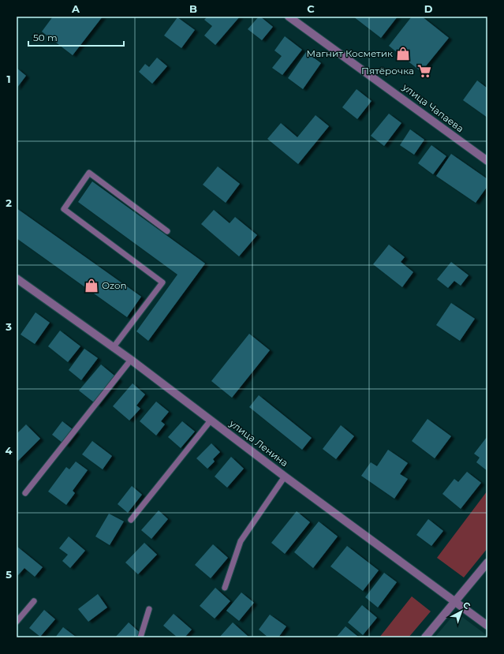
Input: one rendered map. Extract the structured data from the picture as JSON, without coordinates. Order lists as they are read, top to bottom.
{
  "streets": {
    "street": ["улица Чапаева", "улица Ленина"]
  },
  "places": {
    "shop": ["Магнит Косметик", "Ozon"],
    "supermarket": ["Пятёрочка"]
  },
  "scale_bar": "50 m",
  "north": "top right",
  "grid": {
    "columns": [
      "A",
      "B",
      "C",
      "D"
    ],
    "rows": [
      "1",
      "2",
      "3",
      "4",
      "5"
    ]
  }
}
